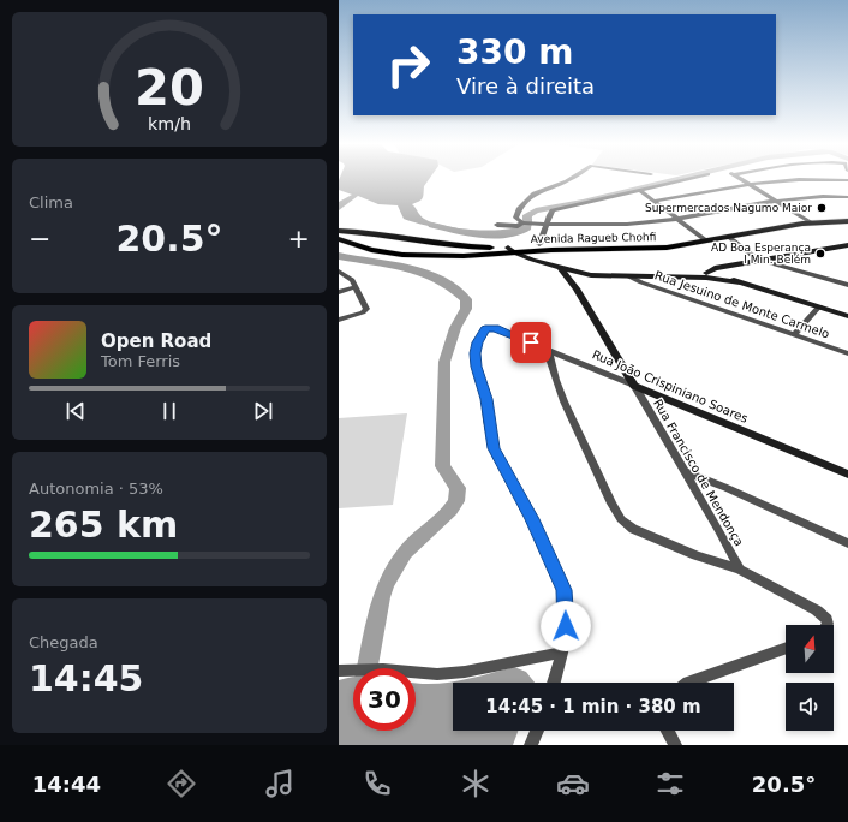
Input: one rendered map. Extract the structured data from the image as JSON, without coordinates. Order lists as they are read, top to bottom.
{
  "streets": {
    "main road": ["Avenida Ragueb Chohfi"],
    "street": ["Rua Jesuino de Monte Carmelo", "Rua João Crispiniano Soares", "Rua Francisco de Mendonça"]
  },
  "crossings": [
    ["Rua João Crispiniano Soares", "Rua Francisco de Mendonça"]
  ],
  "places": ["Supermercados Nagumo Maior", "AD Boa Esperança I Min. Belém"],
  "north": "top",
  "page": {
    "turn": ["330 m", "Vire à direita"],
    "tile": [
      "Clima",
      ["Autonomia · 53%", "265 km"],
      ["Chegada", "14:45"]
    ],
    "heat": ["−", "20.5°", "+"],
    "song": ["Open Road", "Tom Ferris"],
    "limit": "30",
    "trip": "14:45 · 1 min · 380 m",
    "tabs": ["14:44", "20.5°"],
    "gauge": ["20", "km/h"]
  }
}
